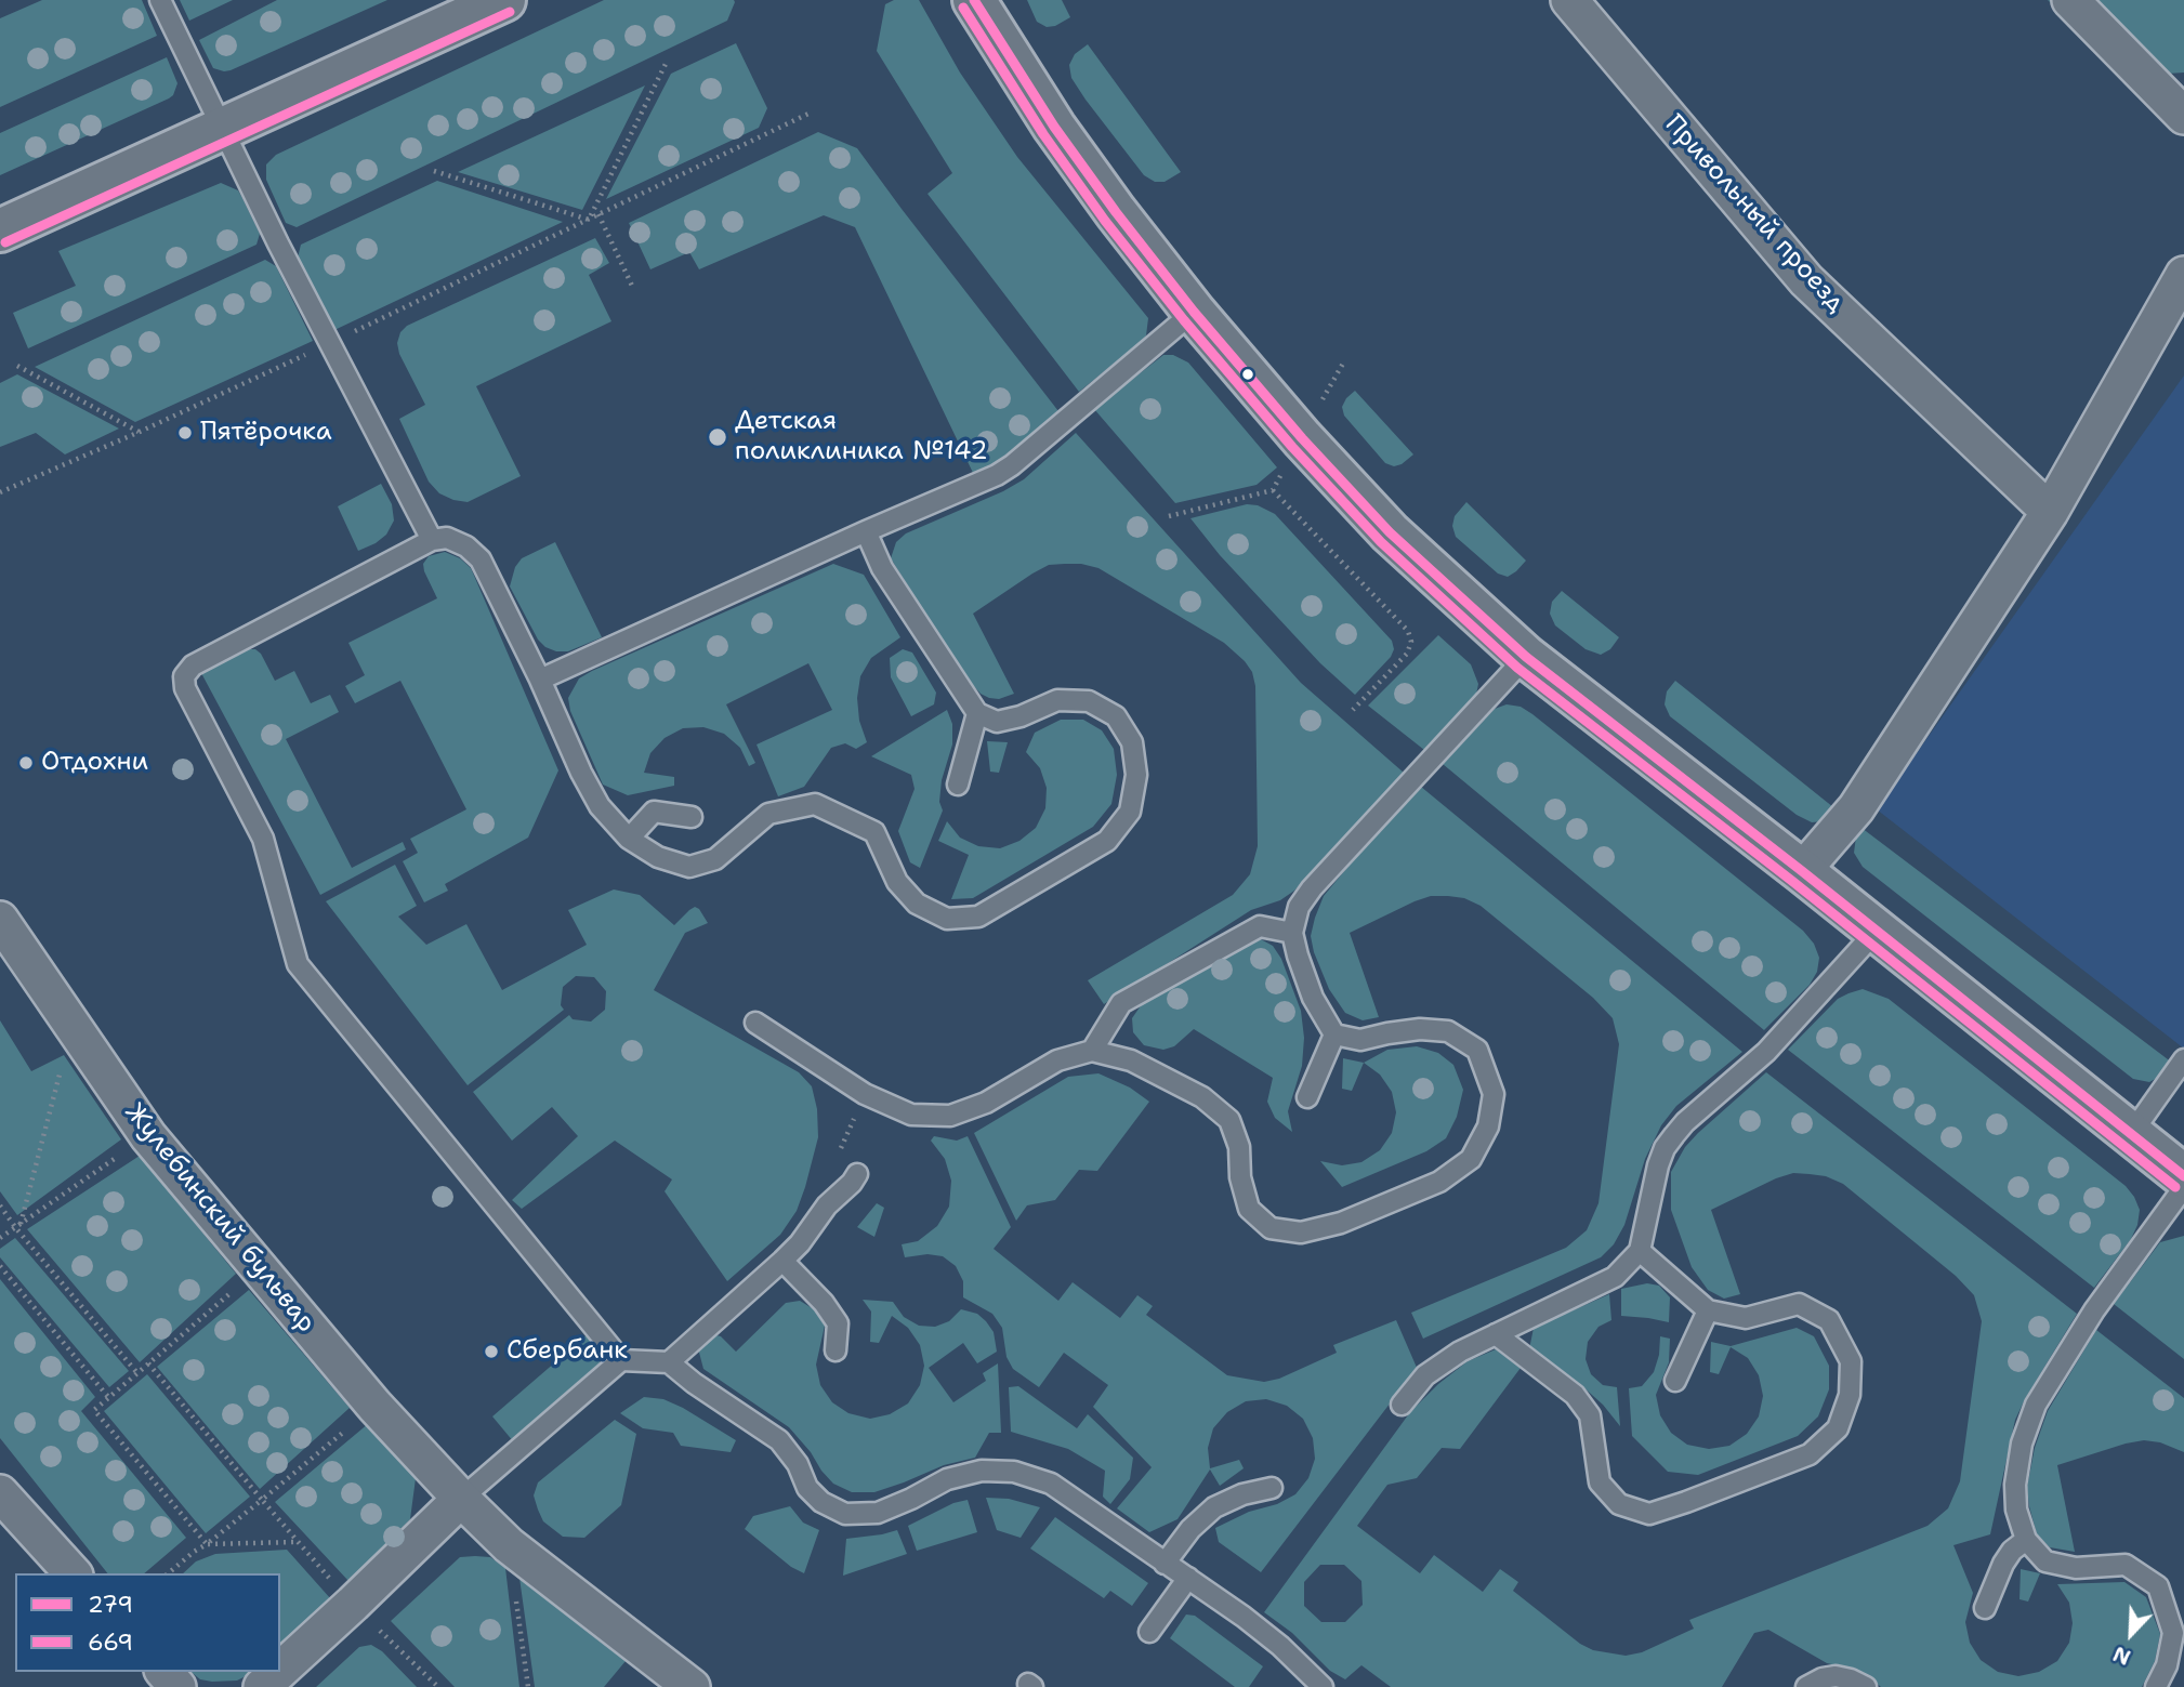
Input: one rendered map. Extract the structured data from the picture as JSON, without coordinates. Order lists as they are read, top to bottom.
{
  "streets": {
    "street": ["Привольный проезд", "Жулебинский бульвар"]
  },
  "places": [
    "Пятёрочка",
    "Детская поликлиника №142",
    "Отдохни",
    "Сбербанк"
  ],
  "lines": ["transit line 279", "transit line 669"],
  "legend": ["279", "669"],
  "north": "bottom left"
}
